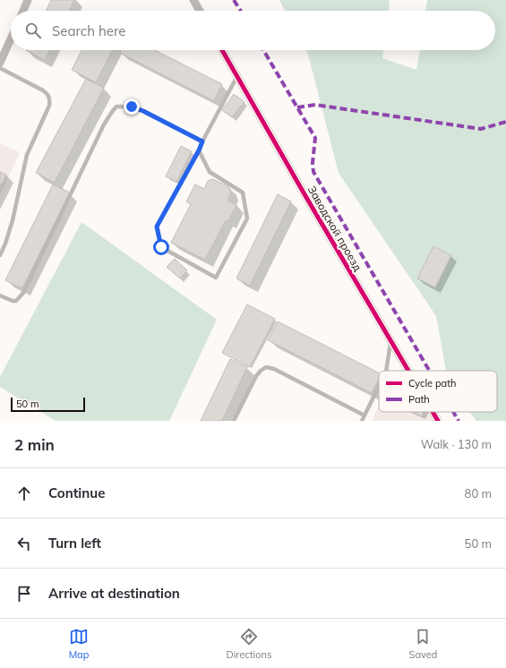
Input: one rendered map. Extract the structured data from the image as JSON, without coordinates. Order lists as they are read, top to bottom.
{
  "streets": {
    "street": ["Заводской проезд"]
  },
  "legend": ["Cycle path", "Path"],
  "scale_bar": "50 m",
  "page": {
    "search": "Search here",
    "scale": "50 m",
    "heading": ["2 min", "Walk · 130 m"],
    "list": [
      ["Continue", "80 m"],
      ["Turn left", "50 m"],
      "Arrive at destination"
    ],
    "nav": ["Map", "Directions", "Saved"]
  }
}
